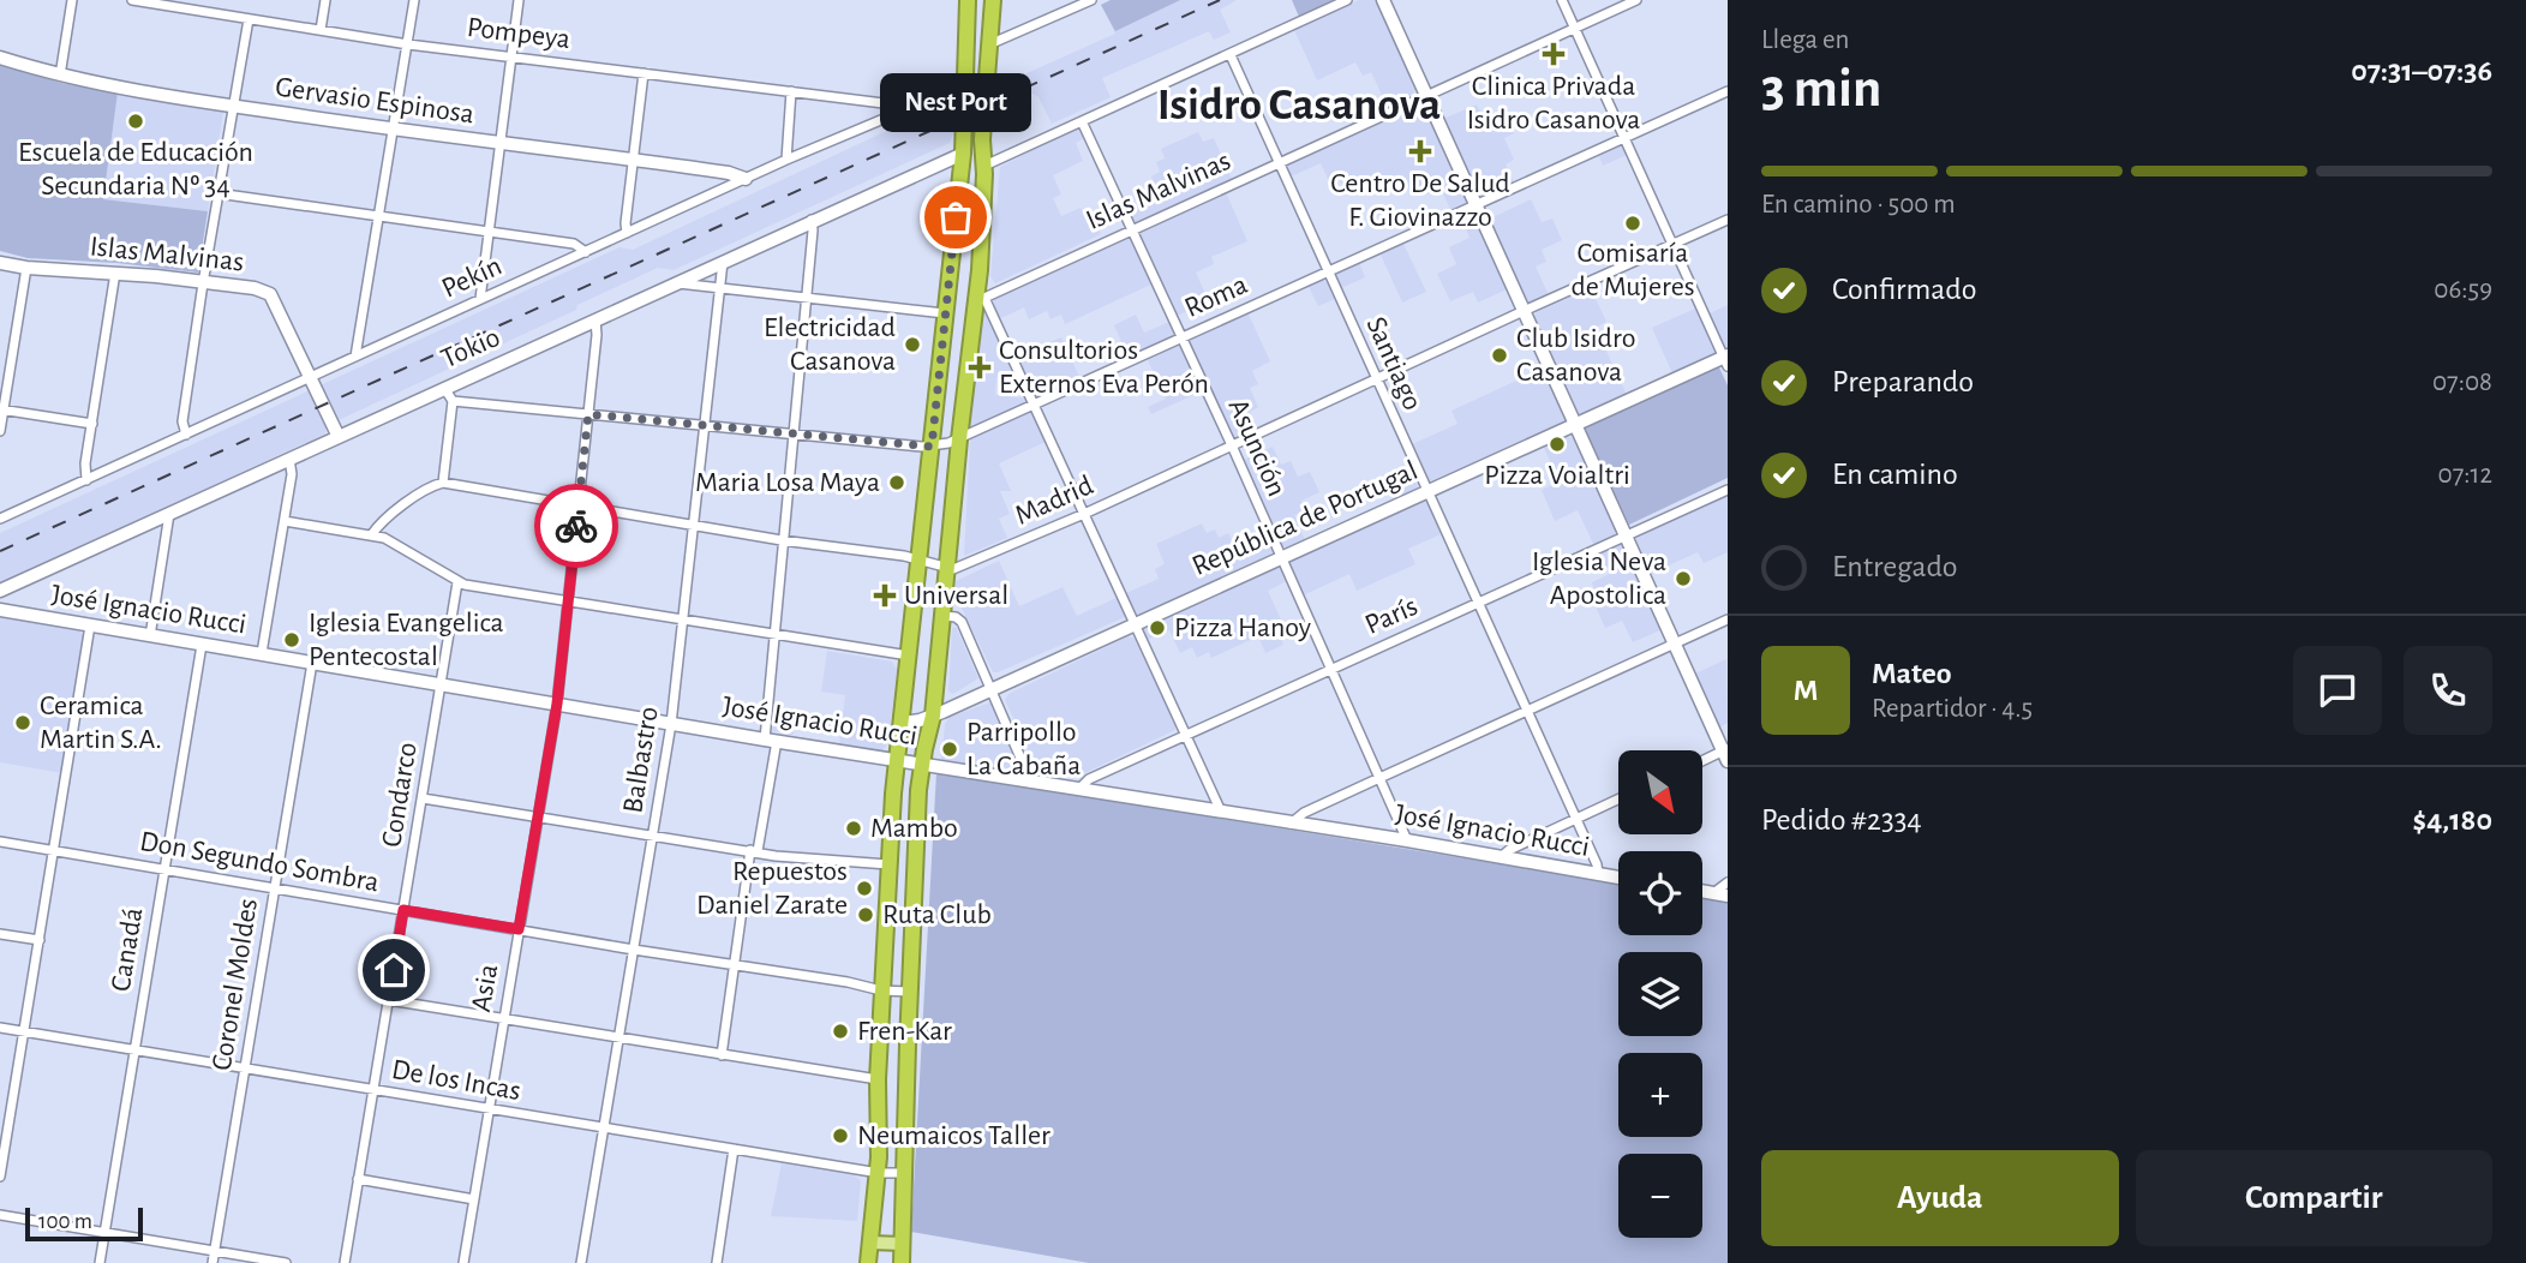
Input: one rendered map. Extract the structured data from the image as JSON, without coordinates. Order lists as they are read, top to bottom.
{
  "streets": {
    "street": [
      "Pompeya",
      "Gervasio Espinosa",
      "Islas Malvinas",
      "Pekín",
      "Roma",
      "Tokio",
      "Santiago",
      "Asunción",
      "Madrid",
      "República de Portugal",
      "José Ignacio Rucci",
      "París",
      "Balbastro",
      "Condarco",
      "Don Segundo Sombra",
      "Canadá",
      "Coronel Moldes",
      "Asia",
      "De los Incas"
    ]
  },
  "crossings": [
    ["Pompeya", "Pekín"],
    ["Gervasio Espinosa", "Pekín"],
    ["Islas Malvinas", "Pekín"],
    ["Islas Malvinas", "Tokio"],
    ["Islas Malvinas", "Santiago"],
    ["Islas Malvinas", "Asunción"],
    ["Roma", "Santiago"],
    ["Roma", "Asunción"],
    ["Roma", "Balbastro"],
    ["Roma", "Asia"],
    ["Tokio", "Balbastro"],
    ["Tokio", "Asia"],
    ["Santiago", "Madrid"],
    ["Santiago", "República de Portugal"],
    ["Santiago", "José Ignacio Rucci"],
    ["Santiago", "París"],
    ["Asunción", "Madrid"],
    ["Asunción", "República de Portugal"],
    ["Asunción", "José Ignacio Rucci"],
    ["Asunción", "París"],
    ["José Ignacio Rucci", "París"],
    ["José Ignacio Rucci", "Balbastro"],
    ["José Ignacio Rucci", "Condarco"],
    ["José Ignacio Rucci", "Canadá"],
    ["José Ignacio Rucci", "Coronel Moldes"],
    ["José Ignacio Rucci", "Asia"],
    ["Balbastro", "Don Segundo Sombra"],
    ["Balbastro", "De los Incas"],
    ["Condarco", "Don Segundo Sombra"],
    ["Condarco", "De los Incas"],
    ["Don Segundo Sombra", "Canadá"],
    ["Don Segundo Sombra", "Coronel Moldes"],
    ["Don Segundo Sombra", "Asia"],
    ["Canadá", "De los Incas"],
    ["Coronel Moldes", "De los Incas"],
    ["Asia", "De los Incas"]
  ],
  "districts": ["Isidro Casanova"],
  "places": {
    "health": [
      "Clinica Privada Isidro Casanova",
      "Centro De Salud F. Giovinazzo",
      "Consultorios Externos Eva Perón",
      "Universal"
    ],
    "other": [
      "Escuela de Educación Secundaria Nº 34",
      "Nest Port",
      "Comisaría de Mujeres",
      "Electricidad Casanova",
      "Club Isidro Casanova",
      "Pizza Voialtri",
      "Maria Losa Maya",
      "Iglesia Neva Apostolica",
      "Pizza Hanoy",
      "Iglesia Evangelica Pentecostal",
      "Ceramica Martin S.A.",
      "Parripollo La Cabaña",
      "Mambo",
      "Repuestos Daniel Zarate",
      "Ruta Club",
      "Fren-Kar",
      "Neumaicos Taller"
    ]
  },
  "scale_bar": "100 m",
  "north": "bottom right",
  "page": {
    "heading": ["3 min", "Llega en", "07:31–07:36"],
    "panel": [
      "Mateo",
      "Repartidor · 4.5",
      "Pedido #2334",
      "$4,180"
    ],
    "bubble": "Nest Port",
    "bar": "En camino · 500 m",
    "list": [
      ["Confirmado", "06:59"],
      ["Preparando", "07:08"],
      ["En camino", "07:12"],
      "Entregado"
    ],
    "round": "M",
    "map_buttons": ["+", "−"],
    "buttons": ["Ayuda", "Compartir"],
    "scale": "100 m"
  }
}
